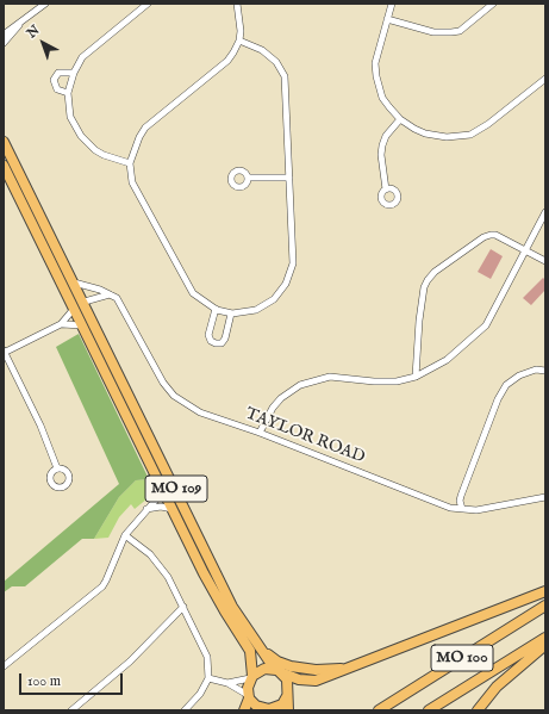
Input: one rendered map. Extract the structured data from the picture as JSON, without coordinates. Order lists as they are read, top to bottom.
{
  "streets": {
    "main road": ["MO 109", "MO 100"],
    "street": ["TAYLOR ROAD"]
  },
  "scale_bar": "100 m",
  "north": "top left"
}
